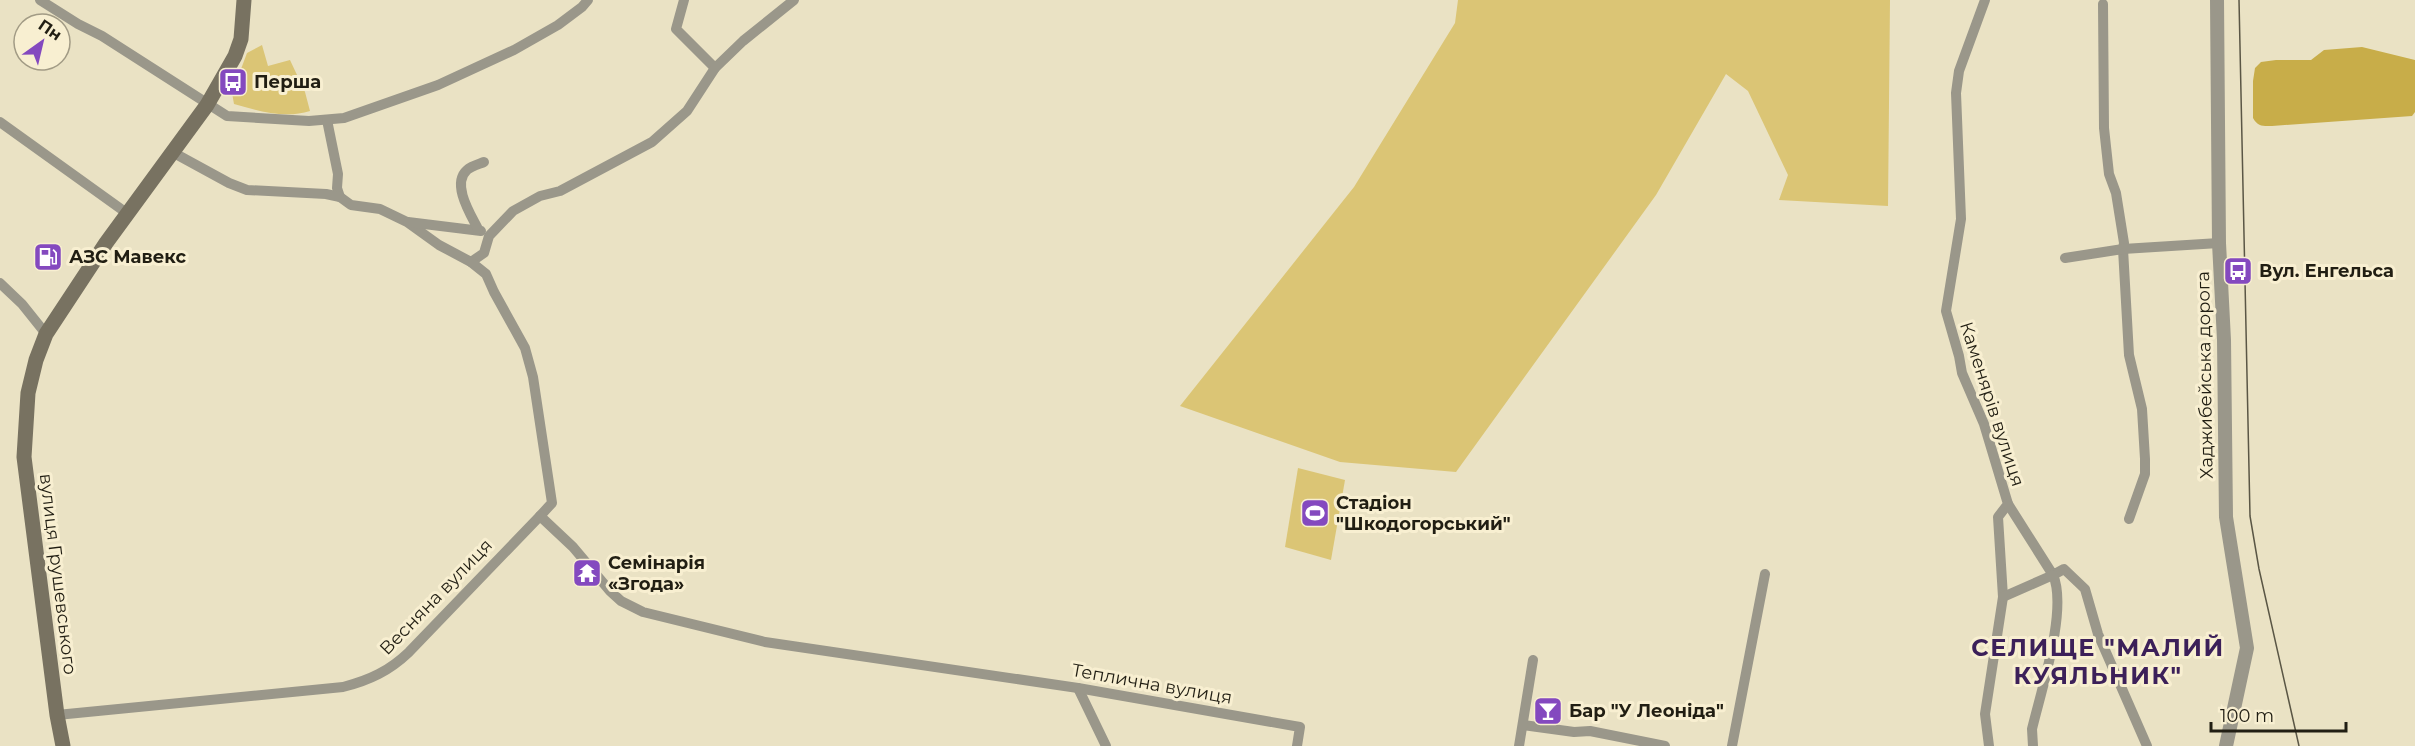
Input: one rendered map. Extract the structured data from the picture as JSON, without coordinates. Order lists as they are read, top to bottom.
{
  "streets": {
    "main road": ["вулиця Грушевського"],
    "street": [
      "Хаджибейська дорога",
      "Каменярів вулиця",
      "Весняна вулиця",
      "Теплична вулиця"
    ]
  },
  "crossings": [
    ["вулиця Грушевського", "Весняна вулиця"],
    ["Весняна вулиця", "Теплична вулиця"]
  ],
  "districts": ["СЕЛИЩЕ \"МАЛИЙ КУЯЛЬНИК\""],
  "places": {
    "bus stop": ["Перша", "Вул. Енгельса"],
    "fuel station": ["АЗС Мавекс"],
    "sports": ["Стадіон \"Шкодогорський\""],
    "temple": ["Семінарія «Згода»"],
    "bar": ["Бар \"У Леоніда\""]
  },
  "scale_bar": "100 m",
  "north": "top right"
}
